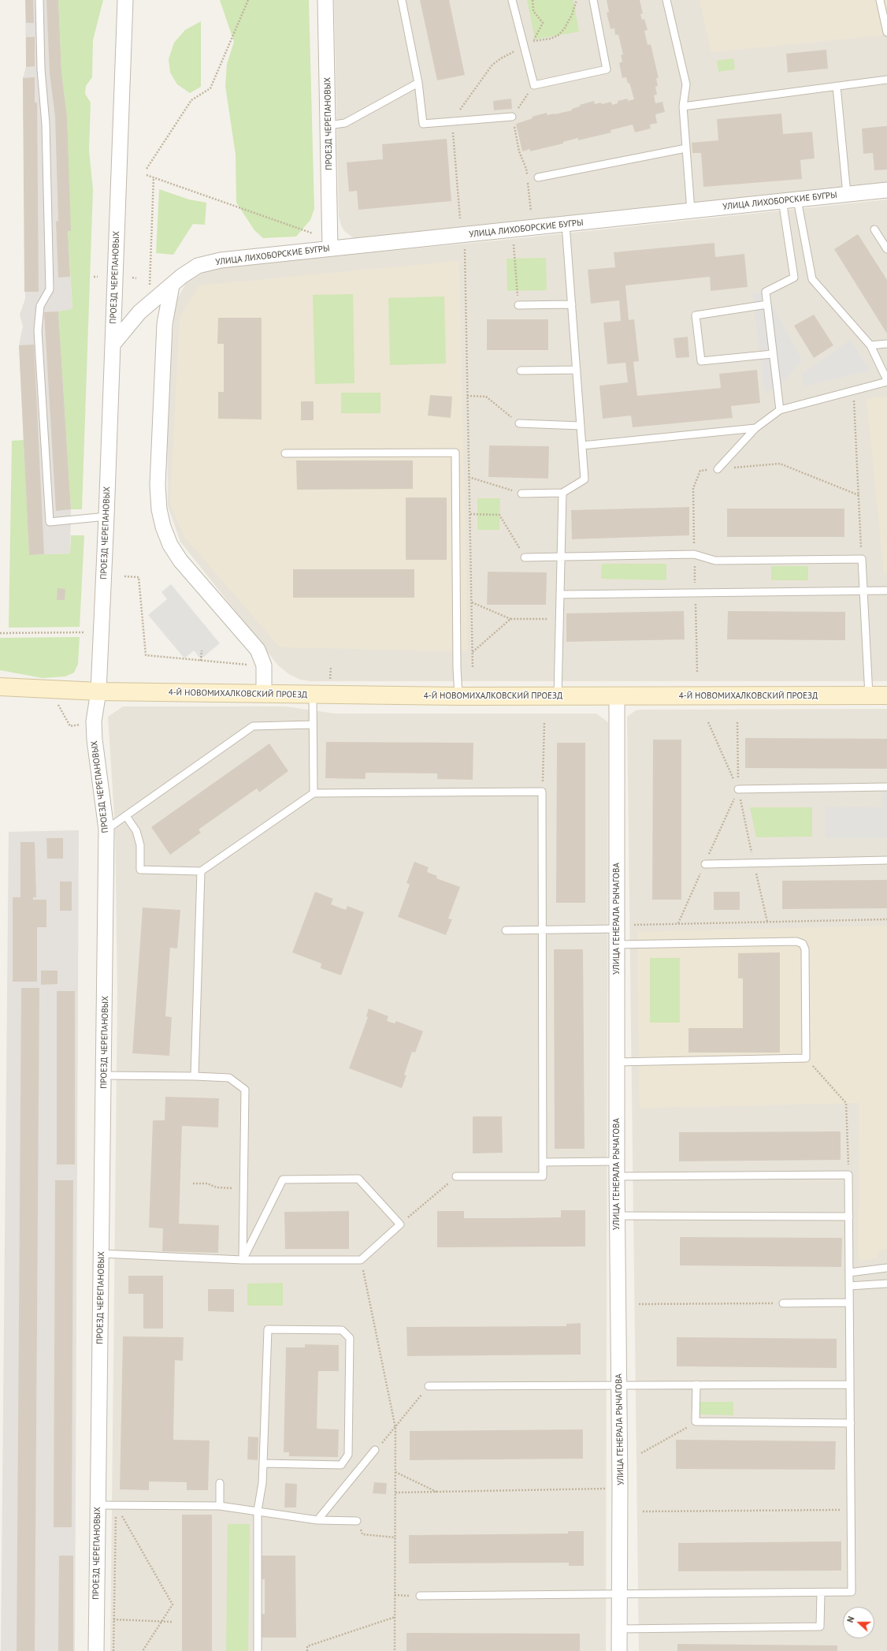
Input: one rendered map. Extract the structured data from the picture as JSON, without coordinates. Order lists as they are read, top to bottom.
{
  "streets": {
    "street": [
      "ПРОЕЗД ЧЕРЕПАНОВЫХ",
      "УЛИЦА ЛИХОБОРСКИЕ БУГРЫ",
      "4-Й НОВОМИХАЛКОВСКИЙ ПРОЕЗД",
      "УЛИЦА ГЕНЕРАЛА РЫЧАГОВА"
    ]
  },
  "crossings": [
    ["ПРОЕЗД ЧЕРЕПАНОВЫХ", "УЛИЦА ЛИХОБОРСКИЕ БУГРЫ"],
    ["ПРОЕЗД ЧЕРЕПАНОВЫХ", "4-Й НОВОМИХАЛКОВСКИЙ ПРОЕЗД"],
    ["4-Й НОВОМИХАЛКОВСКИЙ ПРОЕЗД", "УЛИЦА ГЕНЕРАЛА РЫЧАГОВА"]
  ],
  "north": "left"
}
